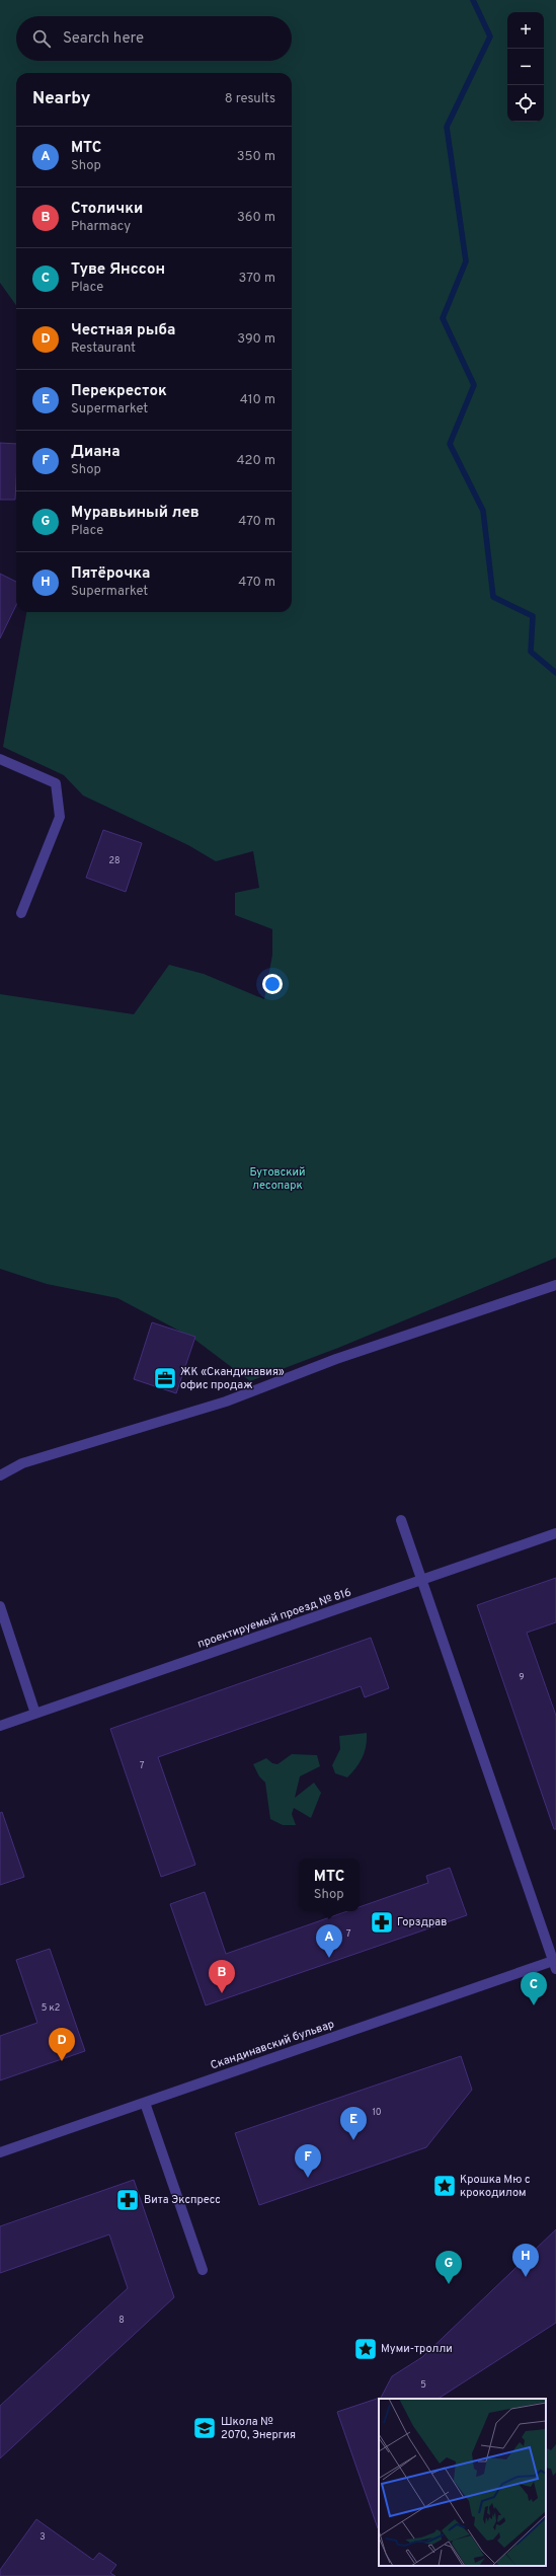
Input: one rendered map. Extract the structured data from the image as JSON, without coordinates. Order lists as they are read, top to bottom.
{
  "streets": {
    "street": ["проектируемый проезд № 816", "Скандинавский бульвар"]
  },
  "parks": ["Бутовский лесопарк"],
  "places": {
    "office": ["ЖК «Скандинавия» офис продаж"],
    "pharmacy": ["Горздрав", "Вита Экспресс"],
    "place": ["Крошка Мю с крокодилом", "Муми-тролли"],
    "school or university": ["Школа № 2070, Энергия"]
  },
  "house_numbers": [
    "28",
    "9",
    "7",
    "7",
    "5 к2",
    "10",
    "8",
    "5",
    "3"
  ],
  "page": {
    "map_buttons": ["+", "−"],
    "search": "Search here",
    "heading": ["Nearby", "8 results"],
    "list": [
      {
        "mark": "A",
        "name": "МТС",
        "note": "Shop",
        "value": "350 m"
      },
      {
        "mark": "B",
        "name": "Столички",
        "note": "Pharmacy",
        "value": "360 m"
      },
      {
        "mark": "C",
        "name": "Туве Янссон",
        "note": "Place",
        "value": "370 m"
      },
      {
        "mark": "D",
        "name": "Честная рыба",
        "note": "Restaurant",
        "value": "390 m"
      },
      {
        "mark": "E",
        "name": "Перекресток",
        "note": "Supermarket",
        "value": "410 m"
      },
      {
        "mark": "F",
        "name": "Диана",
        "note": "Shop",
        "value": "420 m"
      },
      {
        "mark": "G",
        "name": "Муравьиный лев",
        "note": "Place",
        "value": "470 m"
      },
      {
        "mark": "H",
        "name": "Пятёрочка",
        "note": "Supermarket",
        "value": "470 m"
      }
    ],
    "popup": ["МТС", "Shop"],
    "pins": [
      "A",
      "B",
      "C",
      "D",
      "E",
      "F",
      "H",
      "G"
    ]
  }
}
